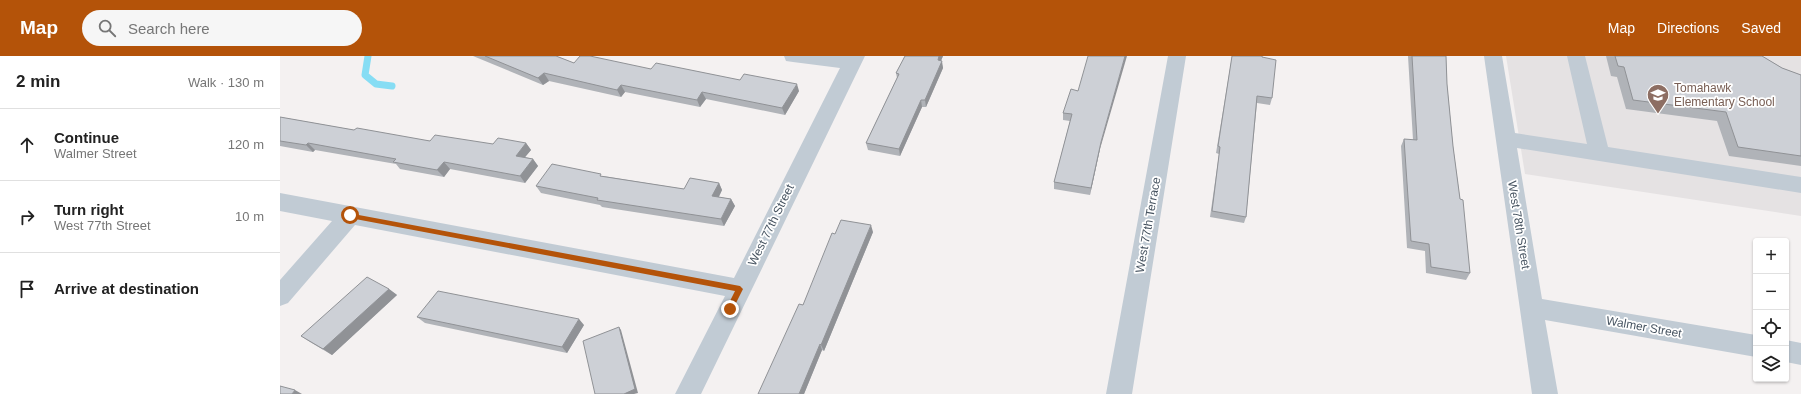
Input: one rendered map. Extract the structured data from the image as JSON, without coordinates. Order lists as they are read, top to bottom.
{
  "streets": {
    "street": [
      "West 77th Street",
      "West 77th Terrace",
      "West 78th Street",
      "Walmer Street"
    ]
  },
  "crossings": [
    ["West 78th Street", "Walmer Street"]
  ],
  "places": {
    "school or university": ["Tomahawk Elementary School"]
  },
  "page": {
    "header": "Map",
    "search": "Search here",
    "nav": ["Map", "Directions", "Saved"],
    "heading": ["2 min", "Walk · 130 m"],
    "list": [
      ["Continue", "Walmer Street", "120 m"],
      ["Turn right", "West 77th Street", "10 m"],
      "Arrive at destination"
    ],
    "map_buttons": ["+", "−"]
  }
}
